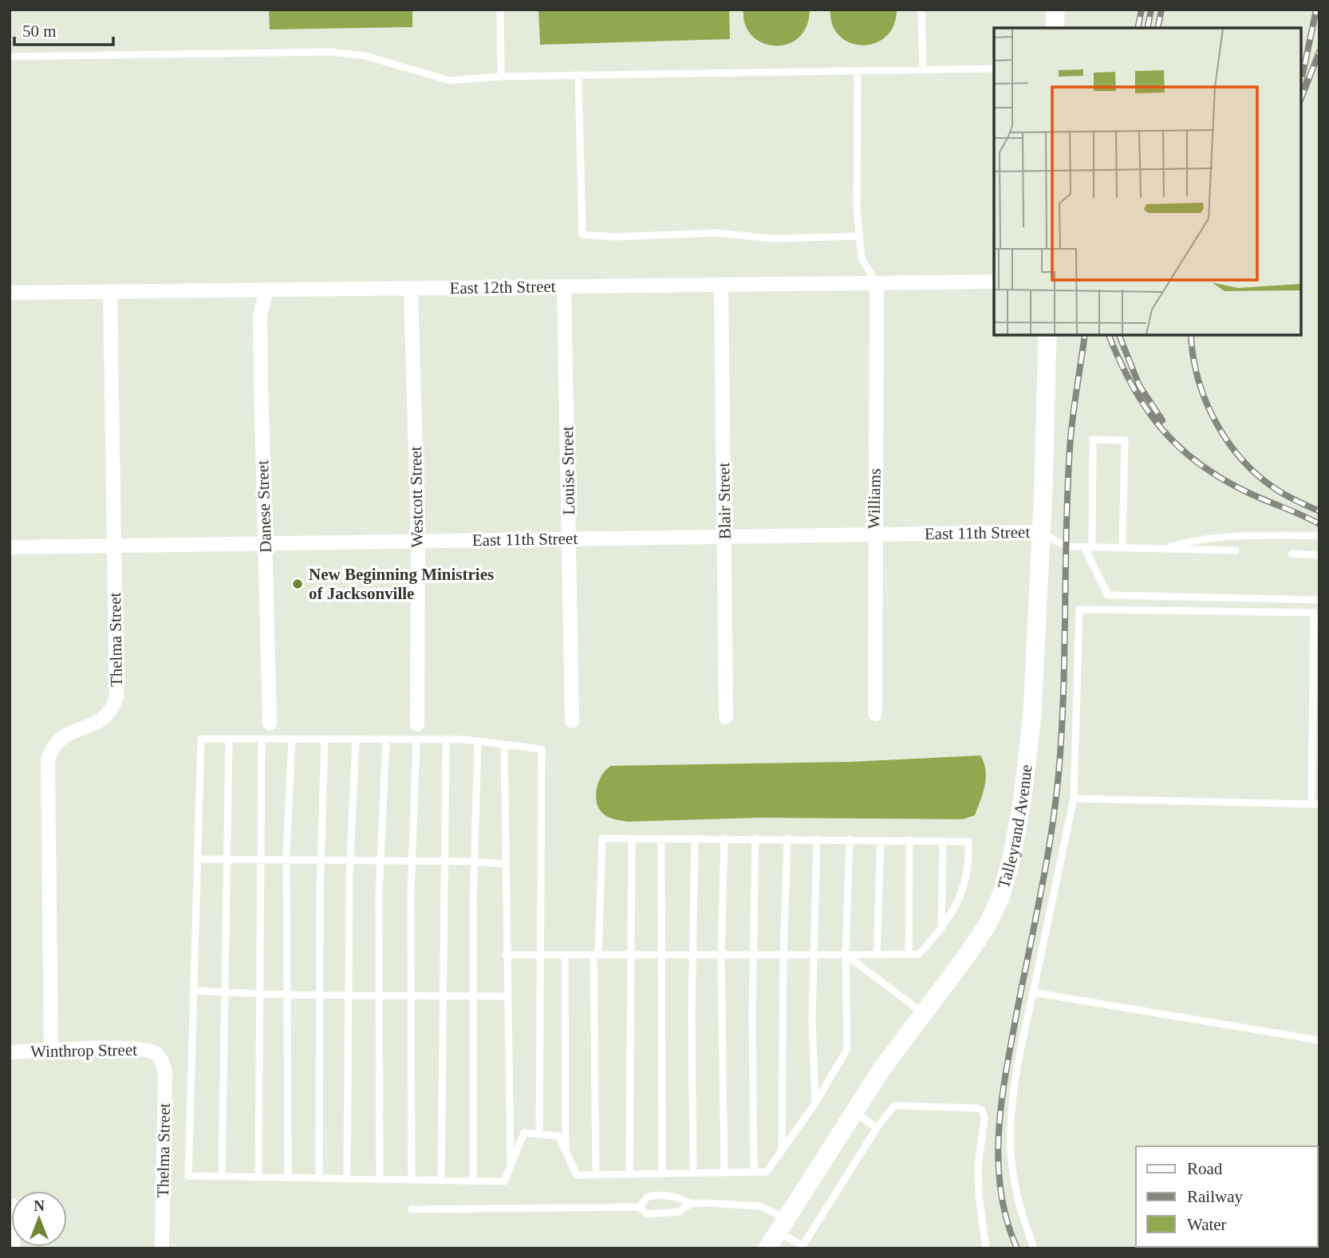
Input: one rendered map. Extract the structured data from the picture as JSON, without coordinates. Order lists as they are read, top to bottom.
{
  "streets": {
    "street": [
      "East 12th Street",
      "Louise Street",
      "Westcott Street",
      "Williams",
      "Blair Street",
      "Danese Street",
      "East 11th Street",
      "Thelma Street",
      "Talleyrand Avenue",
      "Winthrop Street"
    ]
  },
  "crossings": [
    ["East 12th Street", "Louise Street"],
    ["East 12th Street", "Westcott Street"],
    ["East 12th Street", "Williams"],
    ["East 12th Street", "Blair Street"],
    ["East 12th Street", "Danese Street"],
    ["East 12th Street", "Thelma Street"],
    ["Louise Street", "East 11th Street"],
    ["Westcott Street", "East 11th Street"],
    ["Williams", "East 11th Street"],
    ["Blair Street", "East 11th Street"],
    ["Danese Street", "East 11th Street"],
    ["East 11th Street", "Thelma Street"],
    ["East 11th Street", "Talleyrand Avenue"],
    ["Thelma Street", "Winthrop Street"]
  ],
  "places": ["New Beginning Ministries of Jacksonville"],
  "legend": ["Road", "Railway", "Water"],
  "scale_bar": "50 m",
  "north": "top"
}
